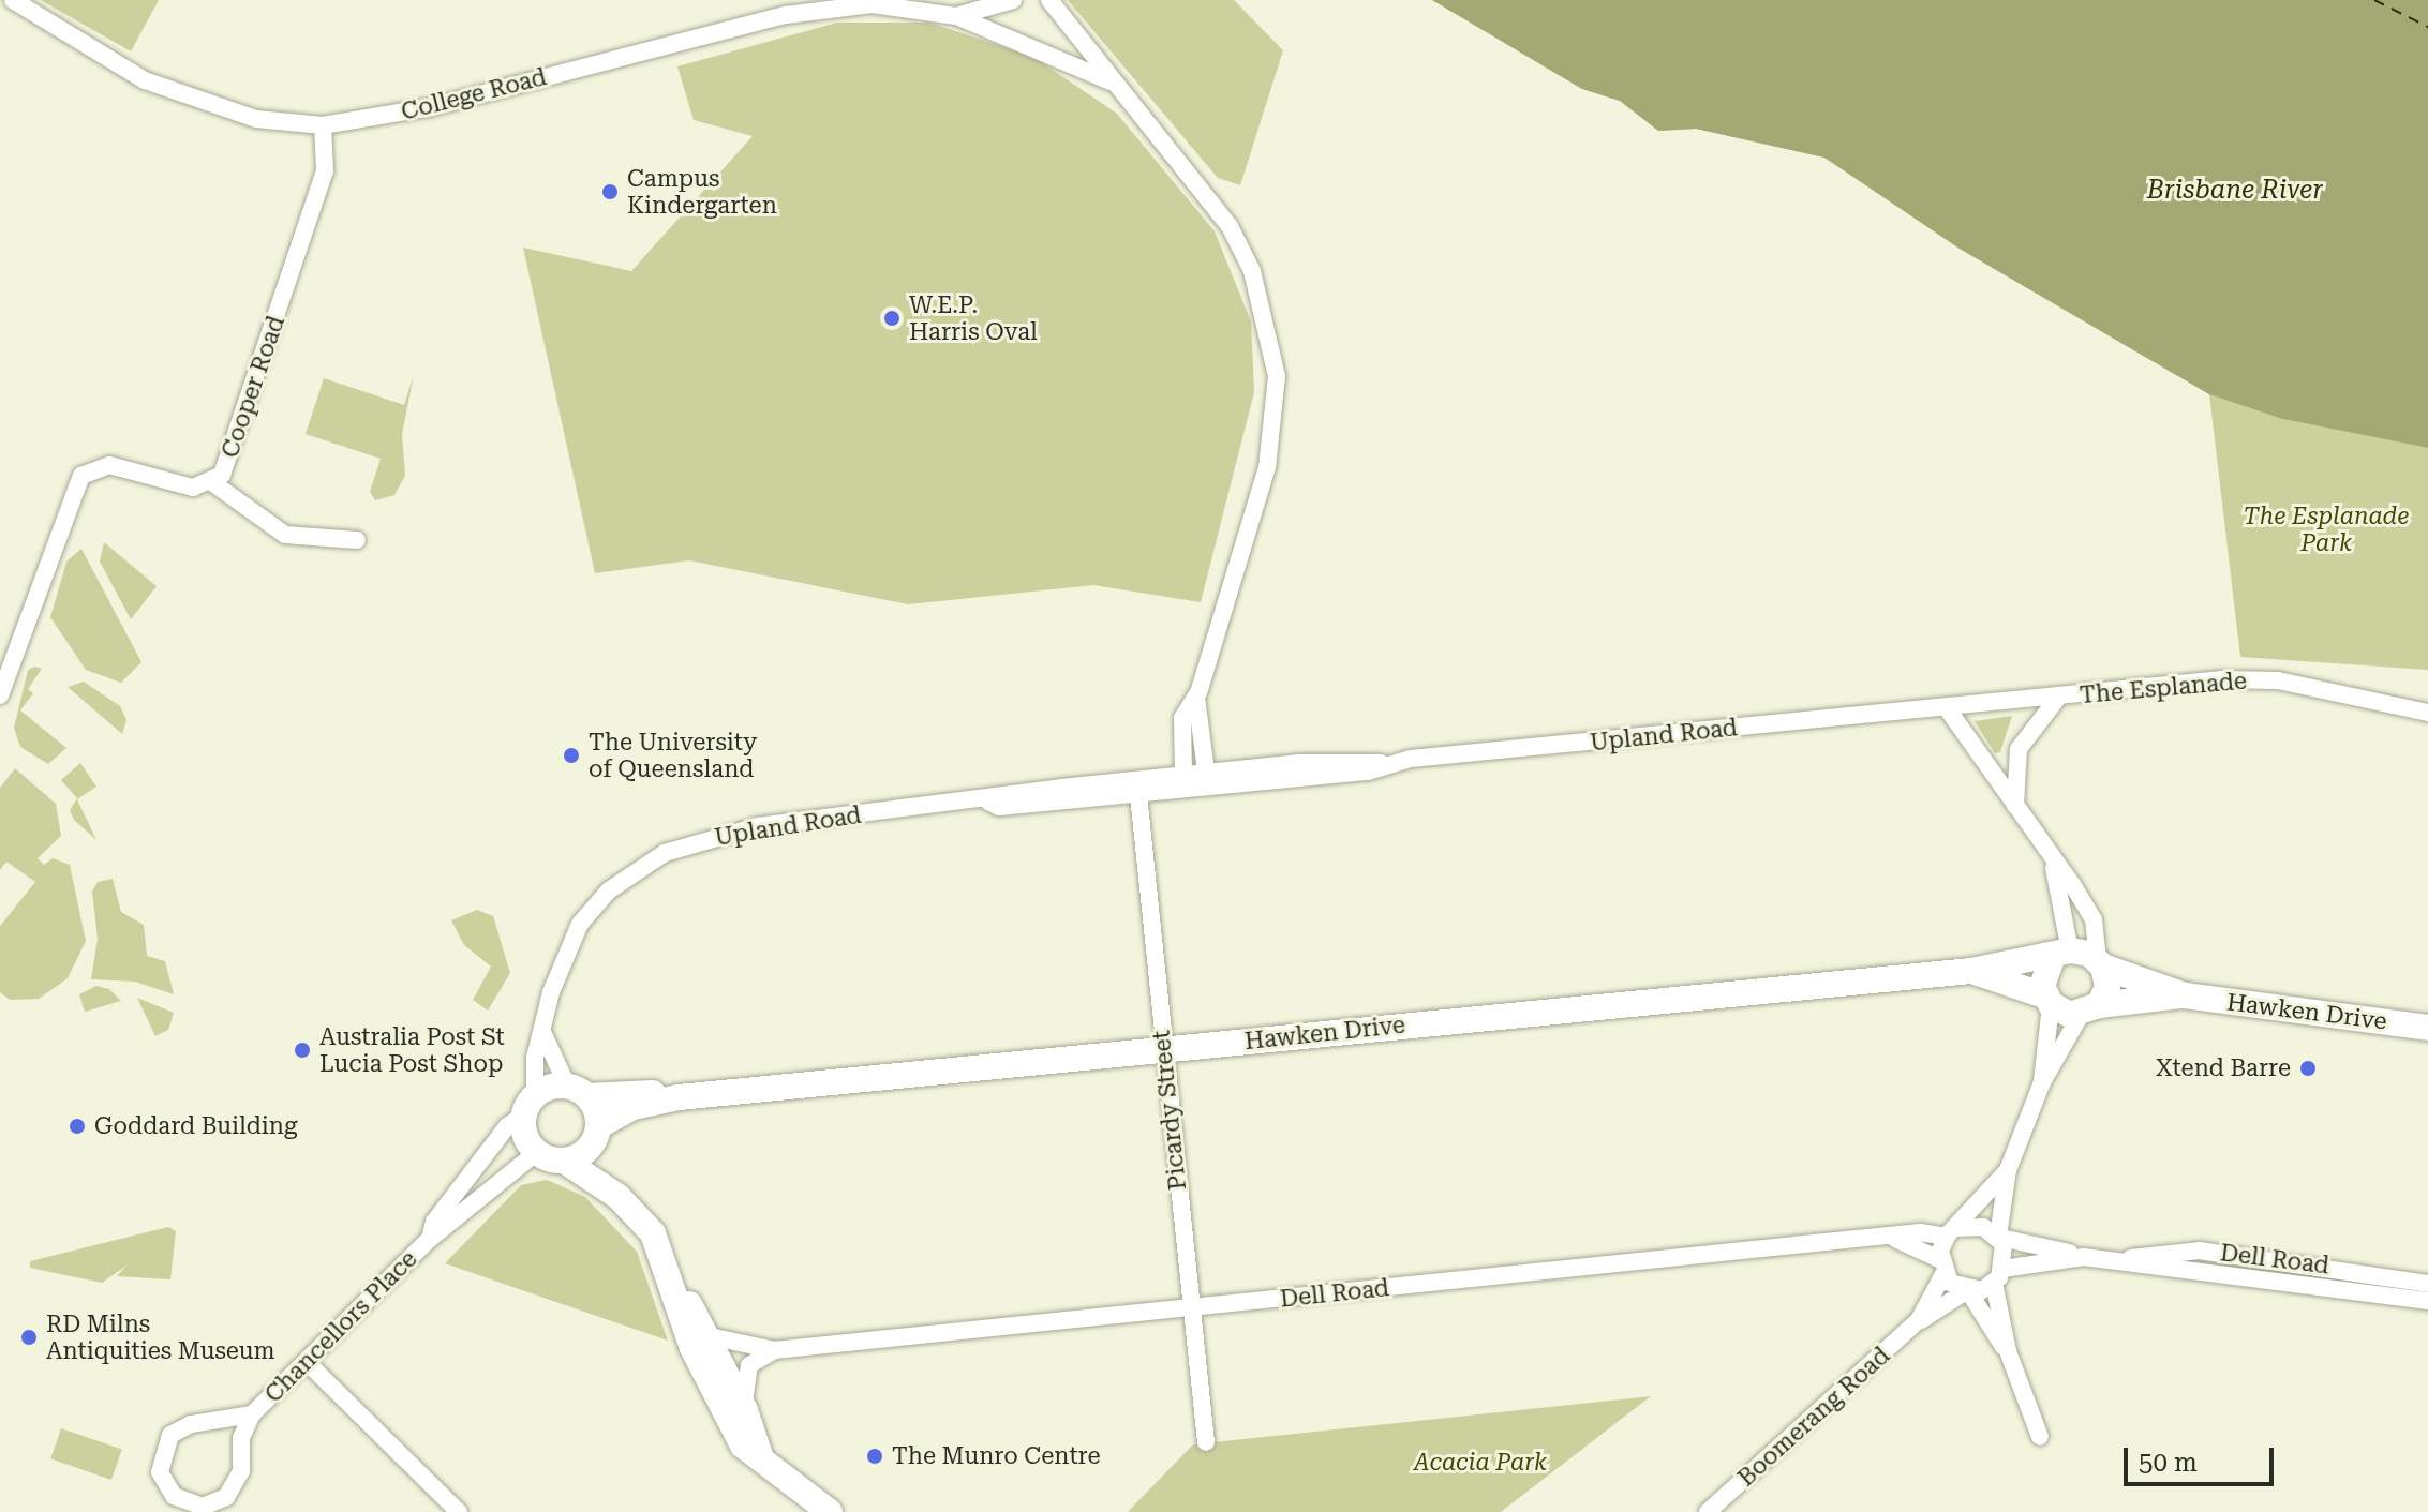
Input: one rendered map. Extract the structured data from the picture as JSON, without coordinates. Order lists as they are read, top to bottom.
{
  "streets": {
    "main road": ["Hawken Drive"],
    "street": [
      "College Road",
      "Cooper Road",
      "The Esplanade",
      "Upland Road",
      "Picardy Street",
      "Dell Road",
      "Chancellors Place",
      "Boomerang Road"
    ]
  },
  "crossings": [
    ["College Road", "Cooper Road"],
    ["The Esplanade", "Upland Road"],
    ["Upland Road", "Hawken Drive"],
    ["Upland Road", "Picardy Street"],
    ["Upland Road", "Chancellors Place"],
    ["Hawken Drive", "Picardy Street"],
    ["Hawken Drive", "Chancellors Place"],
    ["Hawken Drive", "Boomerang Road"],
    ["Picardy Street", "Dell Road"],
    ["Dell Road", "Boomerang Road"]
  ],
  "water": ["Brisbane River"],
  "parks": ["The Esplanade Park", "Acacia Park"],
  "places": [
    "Campus Kindergarten",
    "W.E.P. Harris Oval",
    "The University of Queensland",
    "Australia Post St Lucia Post Shop",
    "Xtend Barre",
    "Goddard Building",
    "RD Milns Antiquities Museum",
    "The Munro Centre"
  ],
  "scale_bar": "50 m"
}
